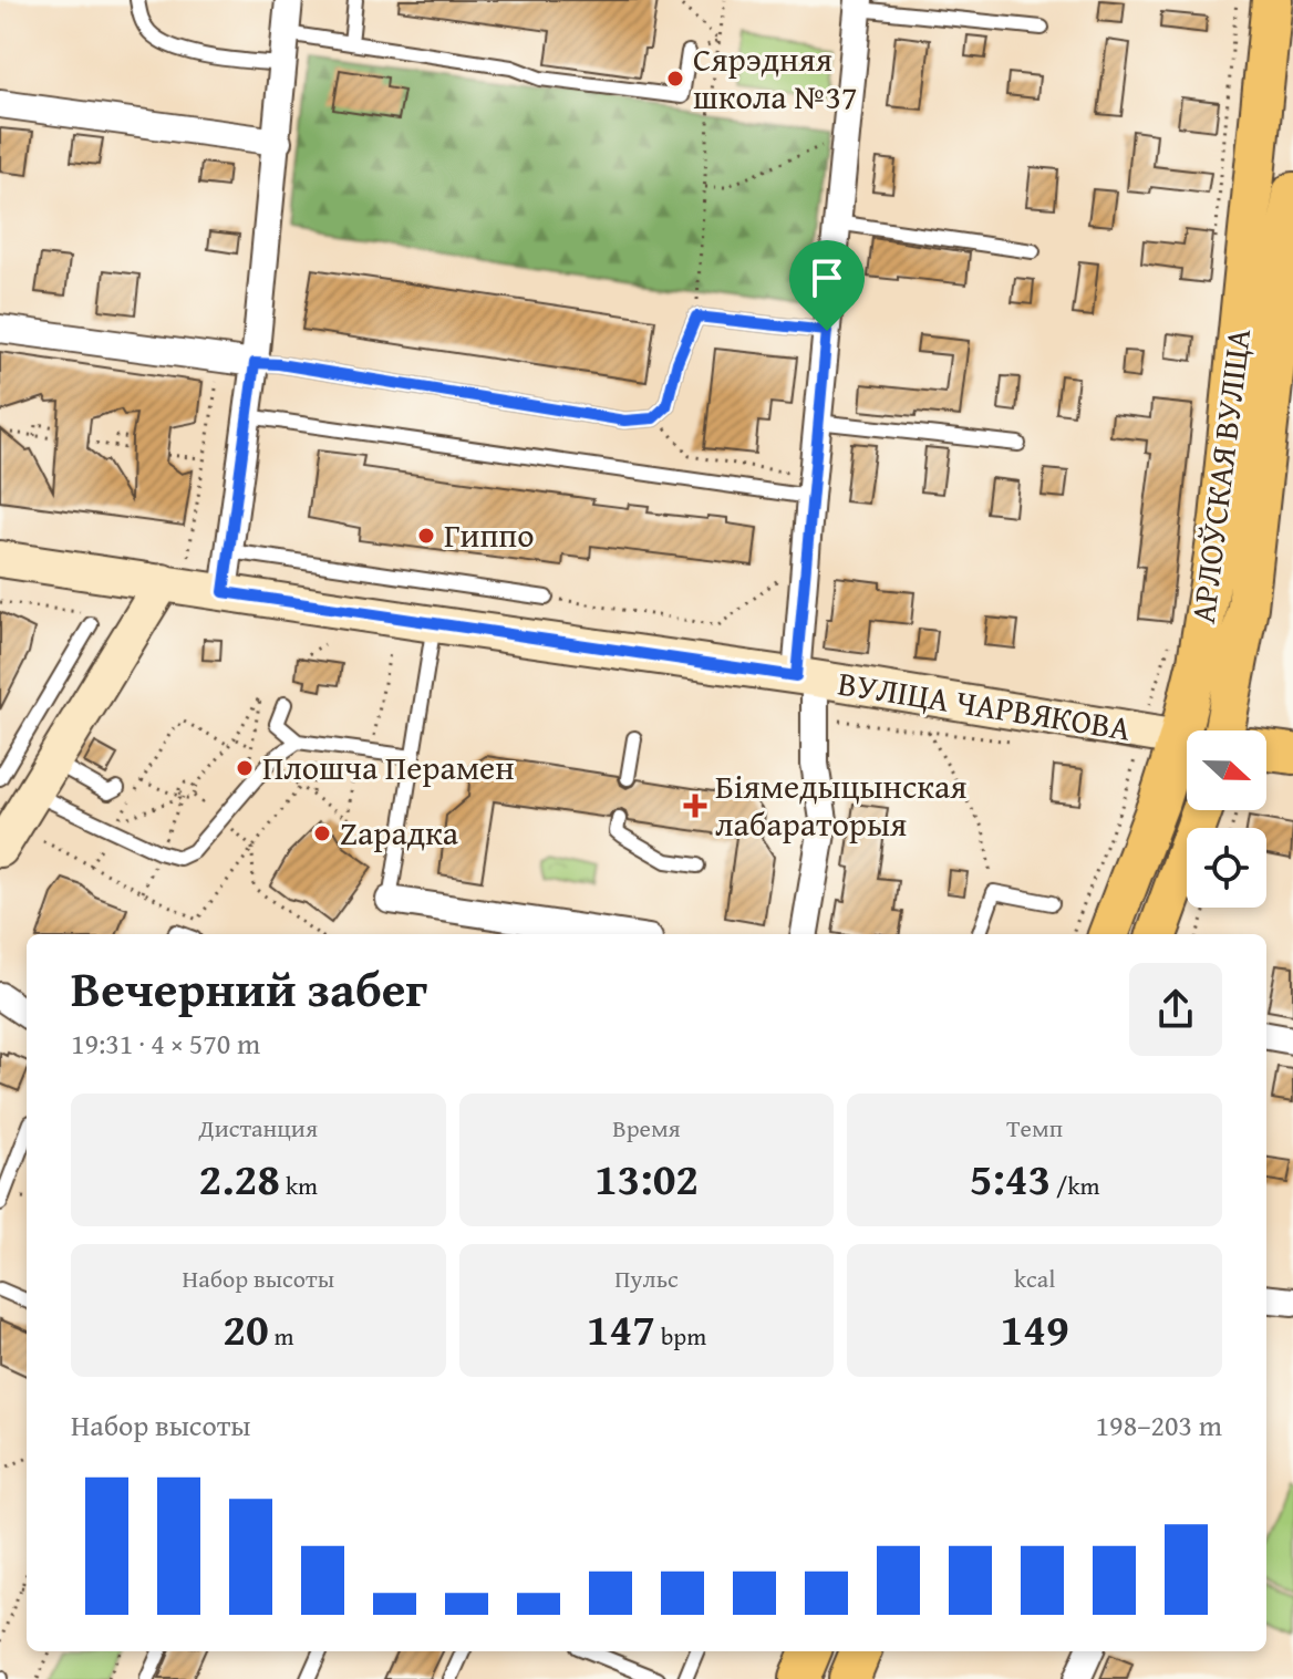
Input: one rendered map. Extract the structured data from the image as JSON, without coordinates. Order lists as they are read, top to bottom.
{
  "streets": {
    "main road": ["АРЛОЎСКАЯ ВУЛІЦА", "ВУЛІЦА ЧАРВЯКОВА"]
  },
  "crossings": [
    ["АРЛОЎСКАЯ ВУЛІЦА", "ВУЛІЦА ЧАРВЯКОВА"]
  ],
  "places": {
    "other": [
      "Сярэдняя школа №37",
      "Гиппо",
      "Плошча Перамен",
      "Zарадка"
    ],
    "health": ["Біямедыцынская лабараторыя"]
  },
  "north": "right",
  "page": {
    "heading": ["Вечерний забег", "19:31 · 4 × 570 m"],
    "stats": [
      ["Дистанция", "2.28 km"],
      ["Время", "13:02"],
      ["Темп", "5:43 /km"],
      ["Набор высоты", "20 m"],
      ["Пульс", "147 bpm"],
      ["kcal", "149"]
    ],
    "chart": ["Набор высоты", "198–203 m"]
  }
}
